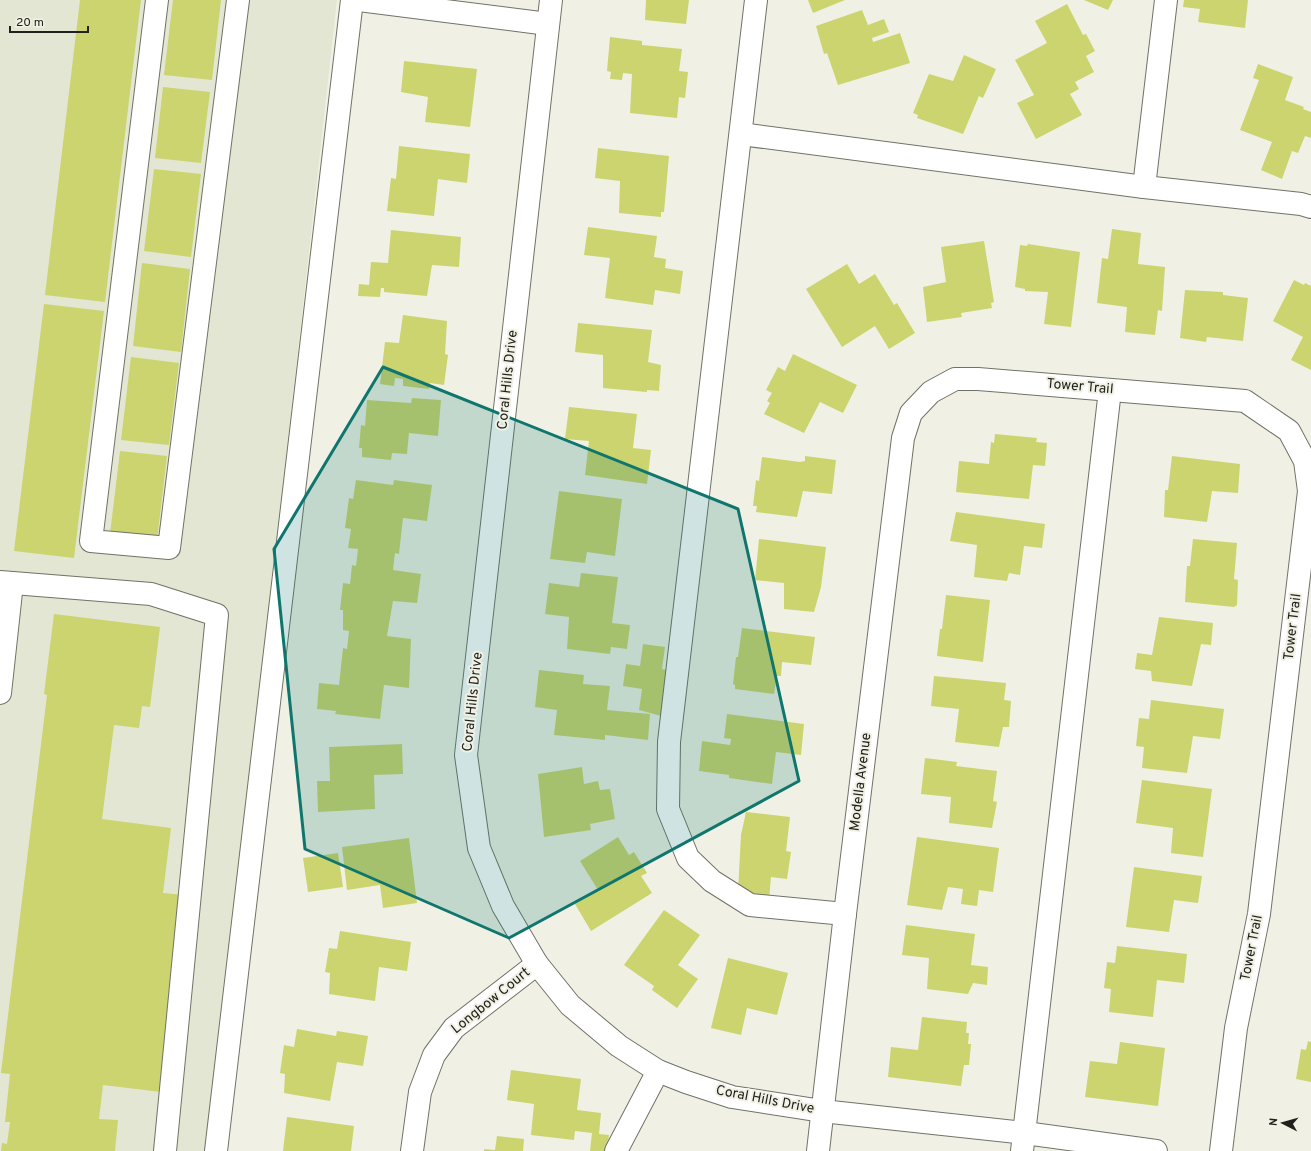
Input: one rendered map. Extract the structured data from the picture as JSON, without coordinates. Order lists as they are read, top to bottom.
{
  "streets": {
    "street": [
      "Coral Hills Drive",
      "Tower Trail",
      "Modella Avenue",
      "Longbow Court"
    ]
  },
  "crossings": [
    ["Coral Hills Drive", "Modella Avenue"],
    ["Coral Hills Drive", "Longbow Court"],
    ["Tower Trail", "Modella Avenue"]
  ],
  "scale_bar": "20 m",
  "north": "left"
}
